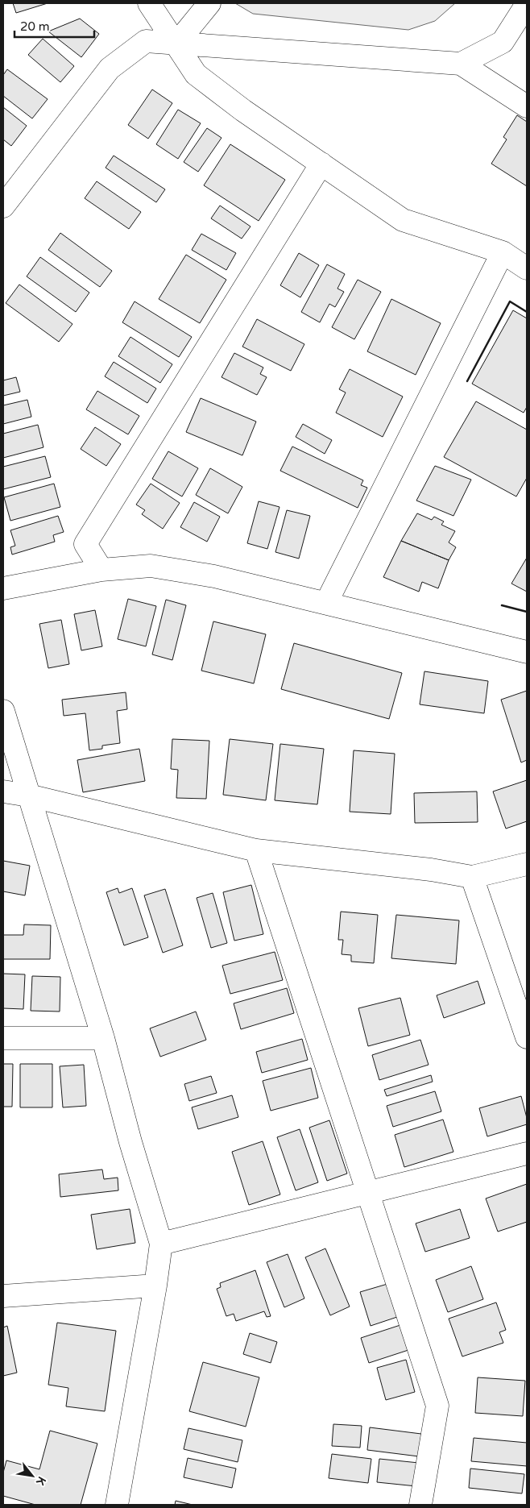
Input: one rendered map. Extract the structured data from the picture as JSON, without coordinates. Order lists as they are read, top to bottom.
{
  "scale_bar": "20 m",
  "north": "bottom right"
}
